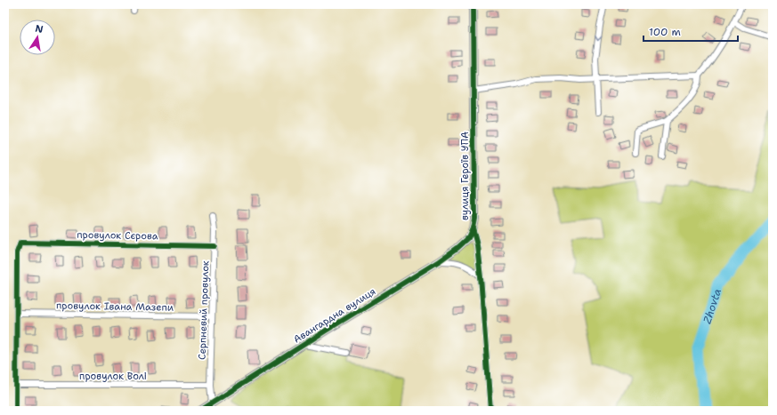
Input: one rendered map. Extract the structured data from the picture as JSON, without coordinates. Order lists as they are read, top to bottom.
{
  "streets": {
    "street": [
      "вулиця Героїв УПА",
      "провулок Сєрова",
      "провулок Івана Мазепи",
      "Серпневий провулок",
      "Авангардна вулиця",
      "провулок Волі"
    ]
  },
  "crossings": [
    ["вулиця Героїв УПА", "Авангардна вулиця"],
    ["провулок Сєрова", "провулок Івана Мазепи"],
    ["провулок Сєрова", "Серпневий провулок"],
    ["провулок Івана Мазепи", "Серпневий провулок"],
    ["Серпневий провулок", "Авангардна вулиця"],
    ["Серпневий провулок", "провулок Волі"]
  ],
  "water": ["Zhovta"],
  "scale_bar": "100 m",
  "north": "top"
}
